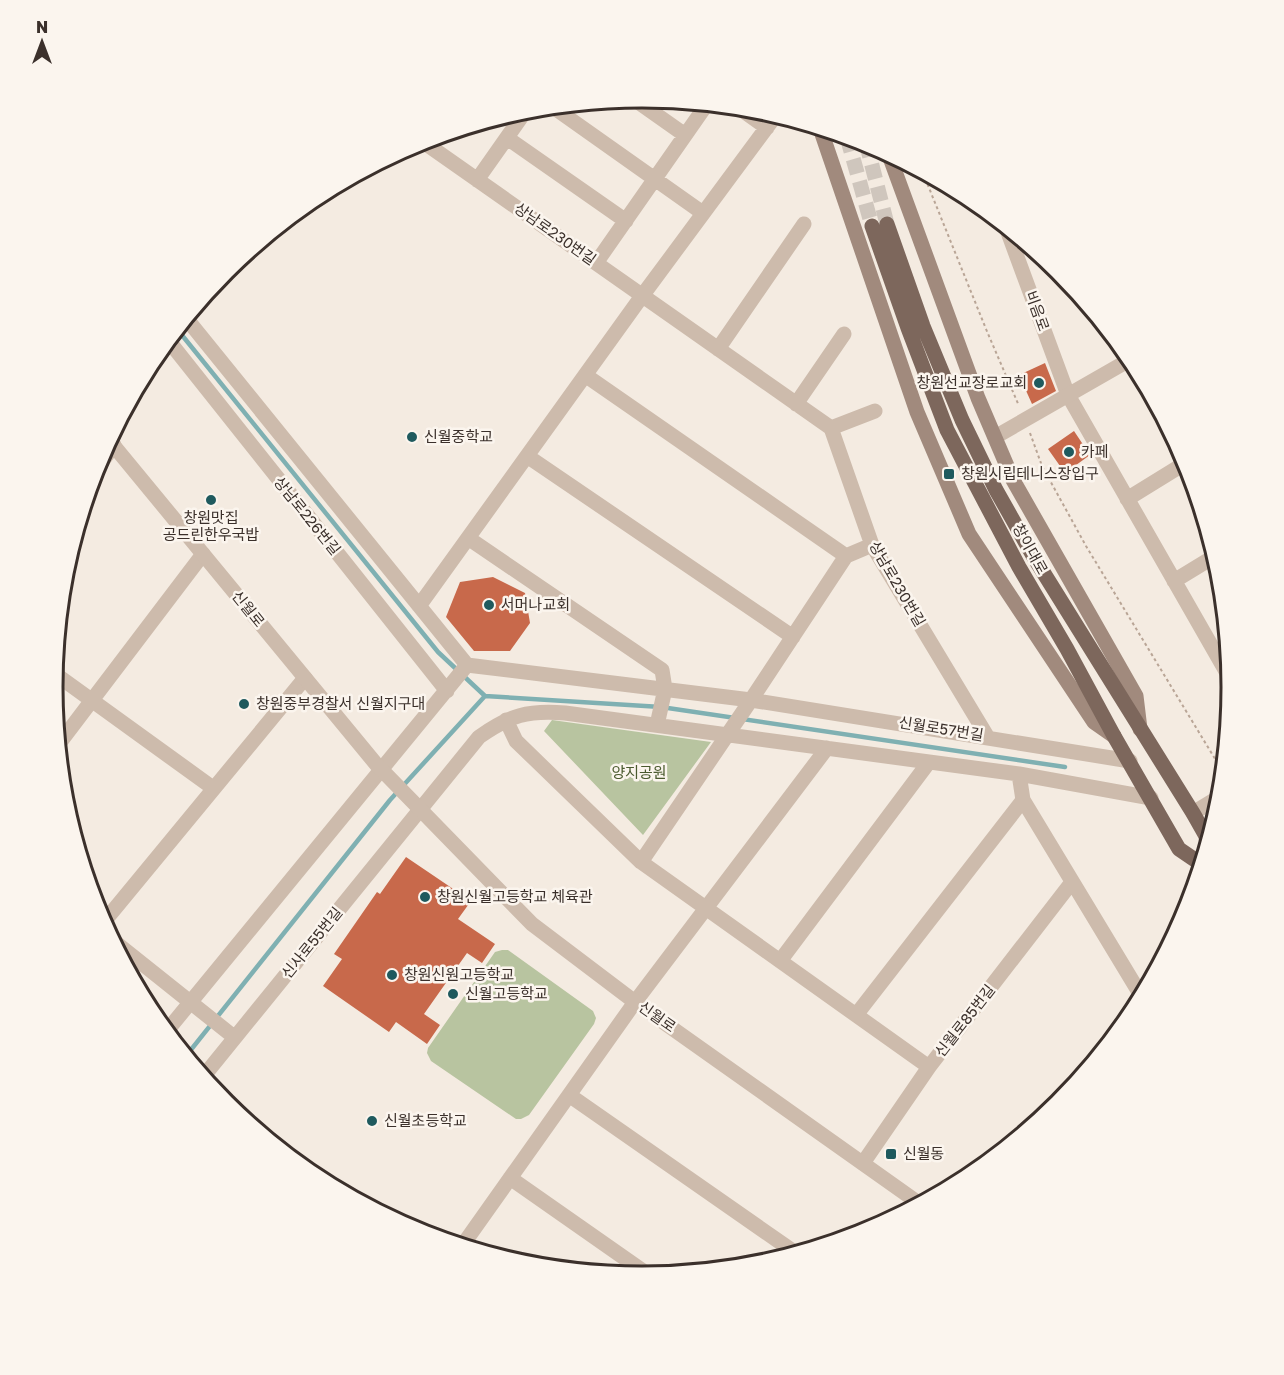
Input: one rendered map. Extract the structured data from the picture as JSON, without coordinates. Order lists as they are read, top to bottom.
{
  "streets": {
    "main road": ["창이대로"],
    "street": [
      "상남로230번길",
      "비음로",
      "상남로226번길",
      "신월로",
      "신월로57번길",
      "신사로55번길",
      "신월로85번길"
    ]
  },
  "crossings": [
    ["상남로230번길", "신월로57번길"],
    ["창이대로", "신월로57번길"],
    ["창이대로", "신사로55번길"],
    ["신월로", "신사로55번길"],
    ["신월로", "신월로85번길"]
  ],
  "parks": ["양지공원"],
  "places": {
    "other": [
      "창원선교장로교회",
      "신월중학교",
      "카페",
      "창원맛집 공드린한우국밥",
      "서머나교회",
      "창원중부경찰서 신월지구대",
      "창원신월고등학교 체육관",
      "창원신원고등학교",
      "신월고등학교",
      "신월초등학교"
    ],
    "transit": ["창원시립테니스장입구", "신월동"]
  },
  "north": "top"
}
